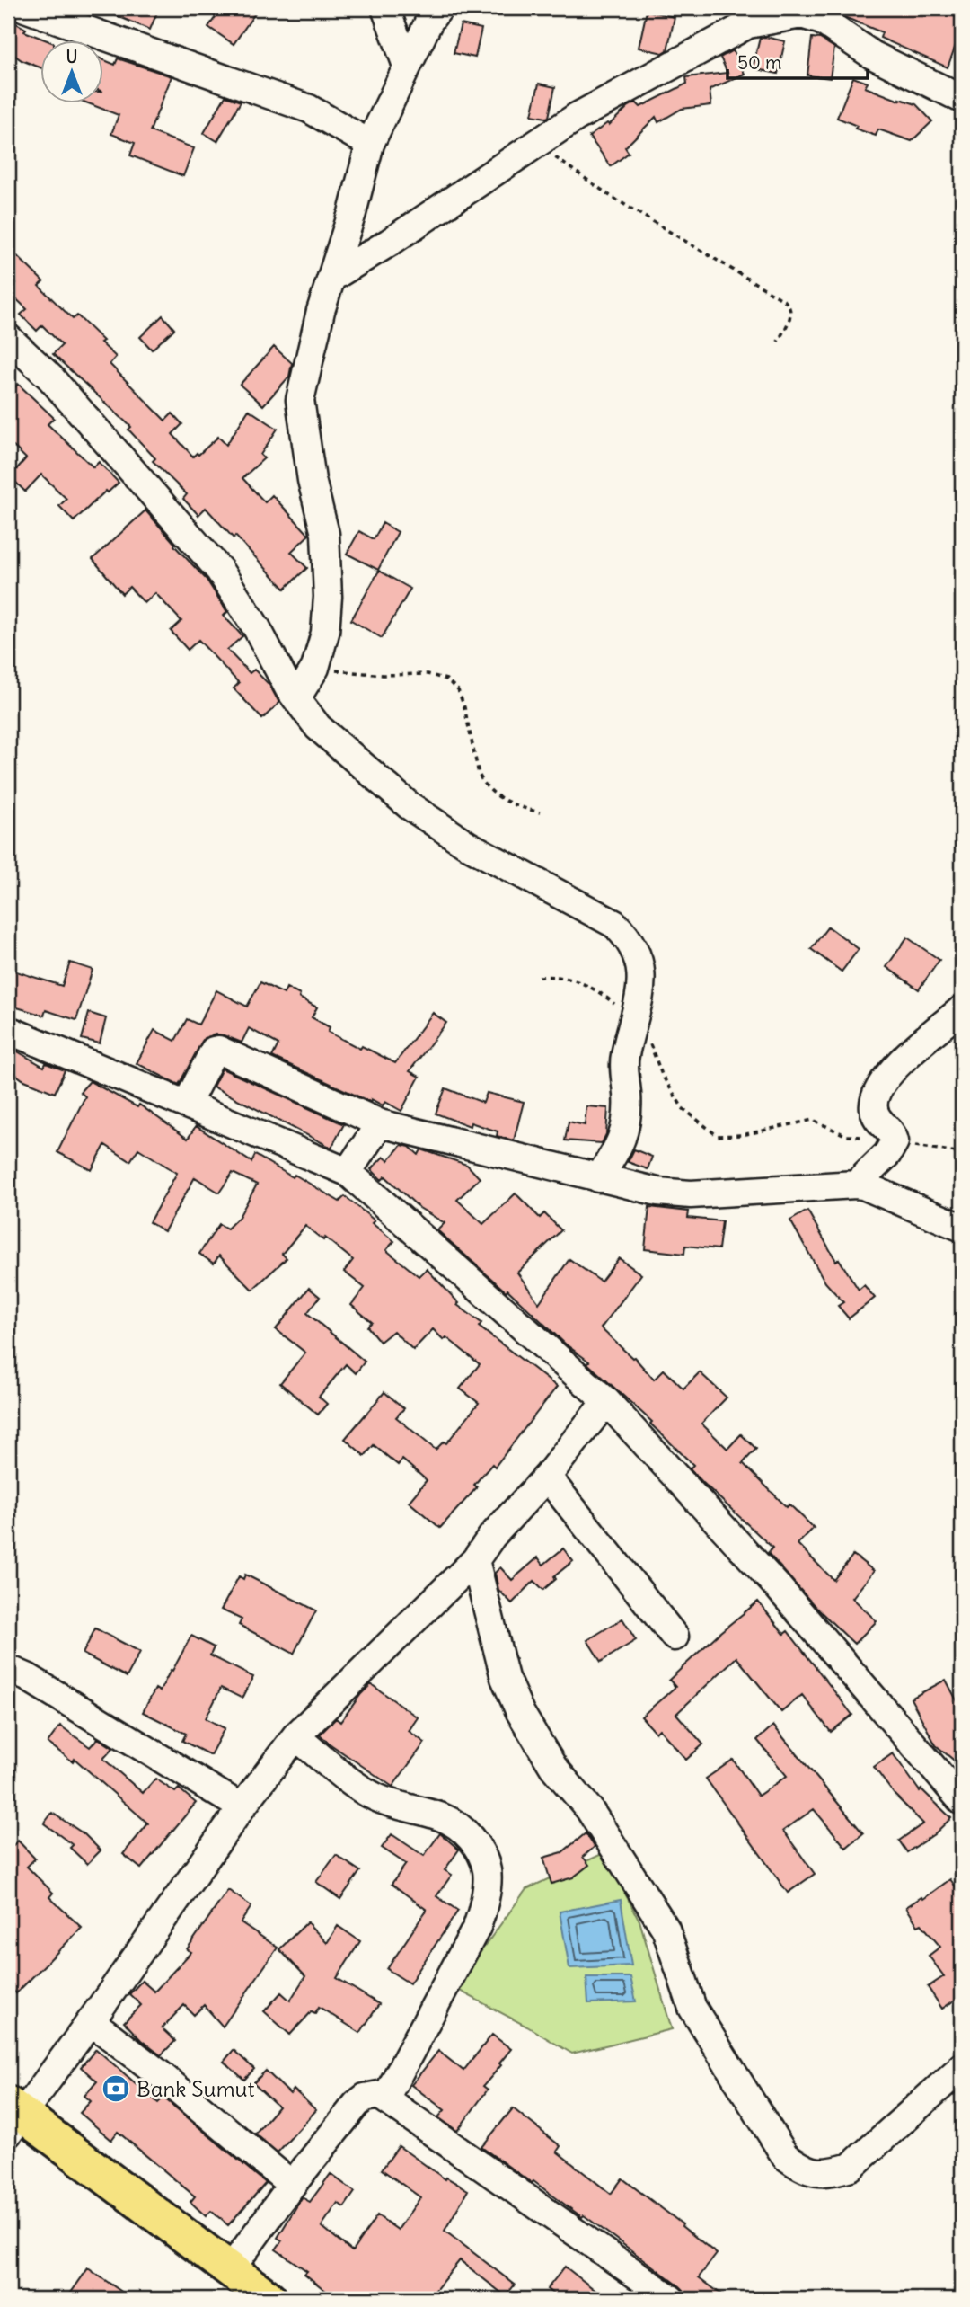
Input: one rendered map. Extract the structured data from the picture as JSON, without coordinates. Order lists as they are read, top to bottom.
{
  "places": {
    "bank": ["Bank Sumut"]
  },
  "scale_bar": "50 m",
  "north": "top"
}
